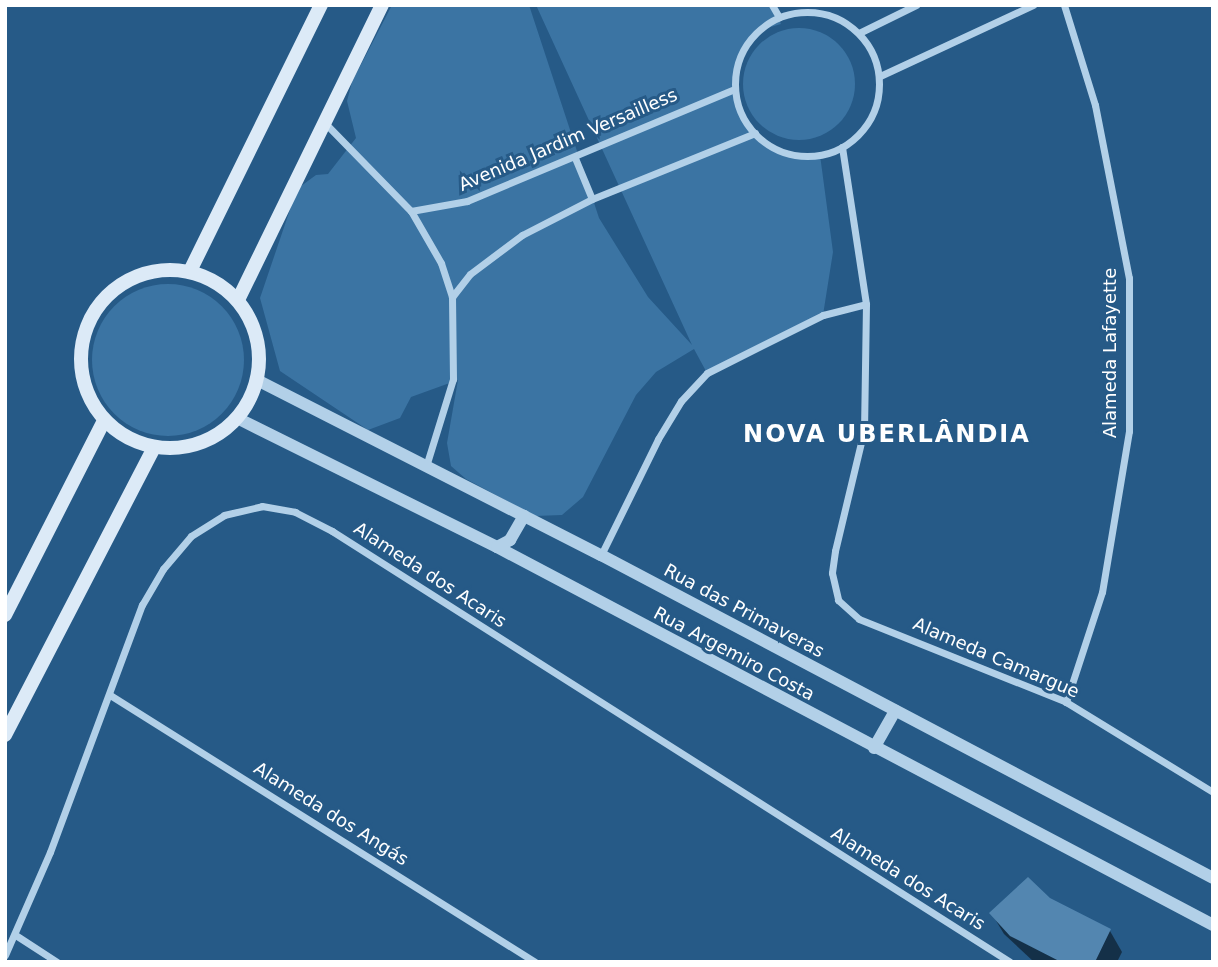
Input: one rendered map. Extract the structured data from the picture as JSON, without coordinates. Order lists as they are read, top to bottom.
{
  "streets": {
    "street": [
      "Avenida Jardim Versailless",
      "Alameda Lafayette",
      "Alameda dos Acaris",
      "Rua das Primaveras",
      "Rua Argemiro Costa",
      "Alameda Camargue",
      "Alameda dos Angás"
    ]
  },
  "crossings": [
    ["Alameda Lafayette", "Alameda Camargue"],
    ["Alameda dos Acaris", "Alameda dos Angás"],
    ["Rua das Primaveras", "Rua Argemiro Costa"]
  ],
  "districts": ["NOVA UBERLÂNDIA"]
}
